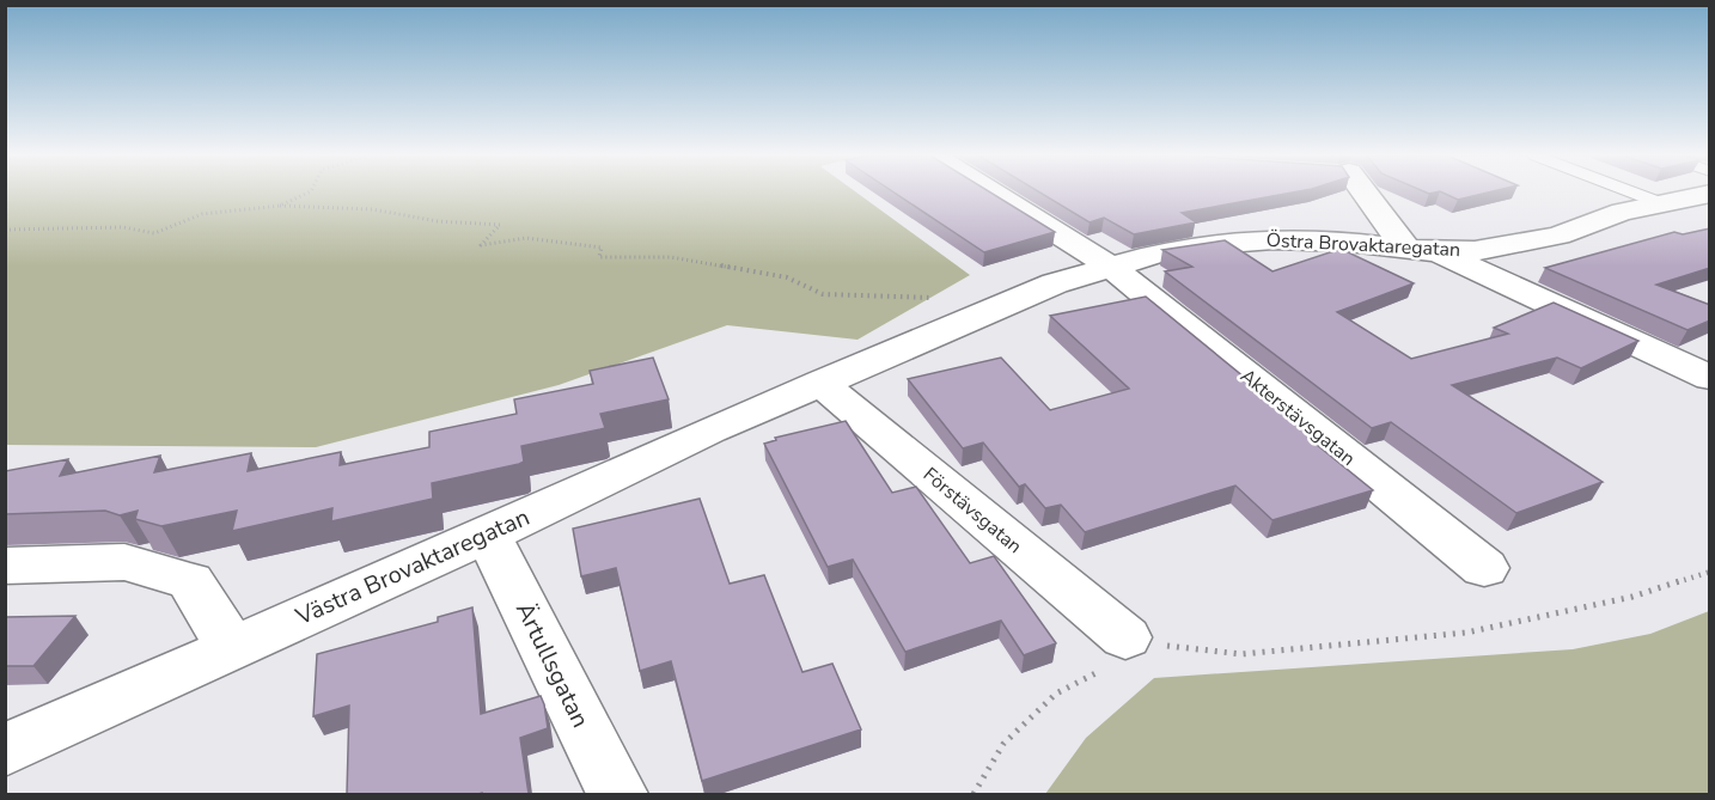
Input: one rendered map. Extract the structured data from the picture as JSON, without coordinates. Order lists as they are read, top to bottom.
{
  "streets": {
    "street": [
      "Östra Brovaktaregatan",
      "Akterstävsgatan",
      "Förstävsgatan",
      "Västra Brovaktaregatan",
      "Ärtullsgatan"
    ]
  },
  "crossings": [
    ["Östra Brovaktaregatan", "Akterstävsgatan"],
    ["Östra Brovaktaregatan", "Förstävsgatan"],
    ["Östra Brovaktaregatan", "Västra Brovaktaregatan"],
    ["Förstävsgatan", "Västra Brovaktaregatan"],
    ["Västra Brovaktaregatan", "Ärtullsgatan"]
  ]
}
